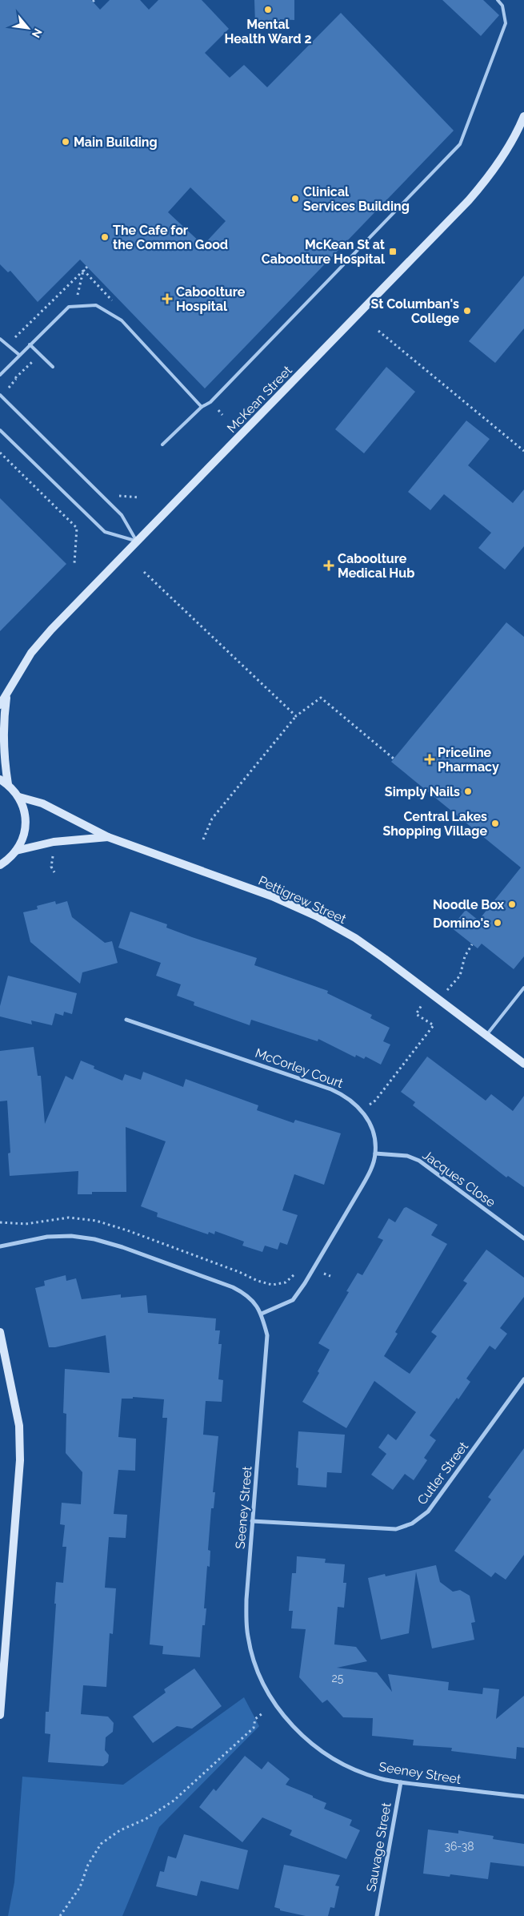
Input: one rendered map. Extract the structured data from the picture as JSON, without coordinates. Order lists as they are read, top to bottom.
{
  "streets": {
    "main road": ["McKean Street", "Pettigrew Street"],
    "street": [
      "McCorley Court",
      "Jacques Close",
      "Cutler Street",
      "Seeney Street",
      "Sauvage Street"
    ]
  },
  "crossings": [
    ["McCorley Court", "Jacques Close"],
    ["McCorley Court", "Seeney Street"],
    ["Cutler Street", "Seeney Street"],
    ["Seeney Street", "Sauvage Street"]
  ],
  "places": {
    "other": [
      "Mental Health Ward 2",
      "Main Building",
      "Clinical Services Building",
      "The Cafe for the Common Good",
      "St Columban's College",
      "Simply Nails",
      "Central Lakes Shopping Village",
      "Noodle Box",
      "Domino's"
    ],
    "transit": ["McKean St at Caboolture Hospital"],
    "health": ["Caboolture Hospital", "Caboolture Medical Hub", "Priceline Pharmacy"]
  },
  "house_numbers": ["25", "36-38"],
  "north": "bottom right"
}
